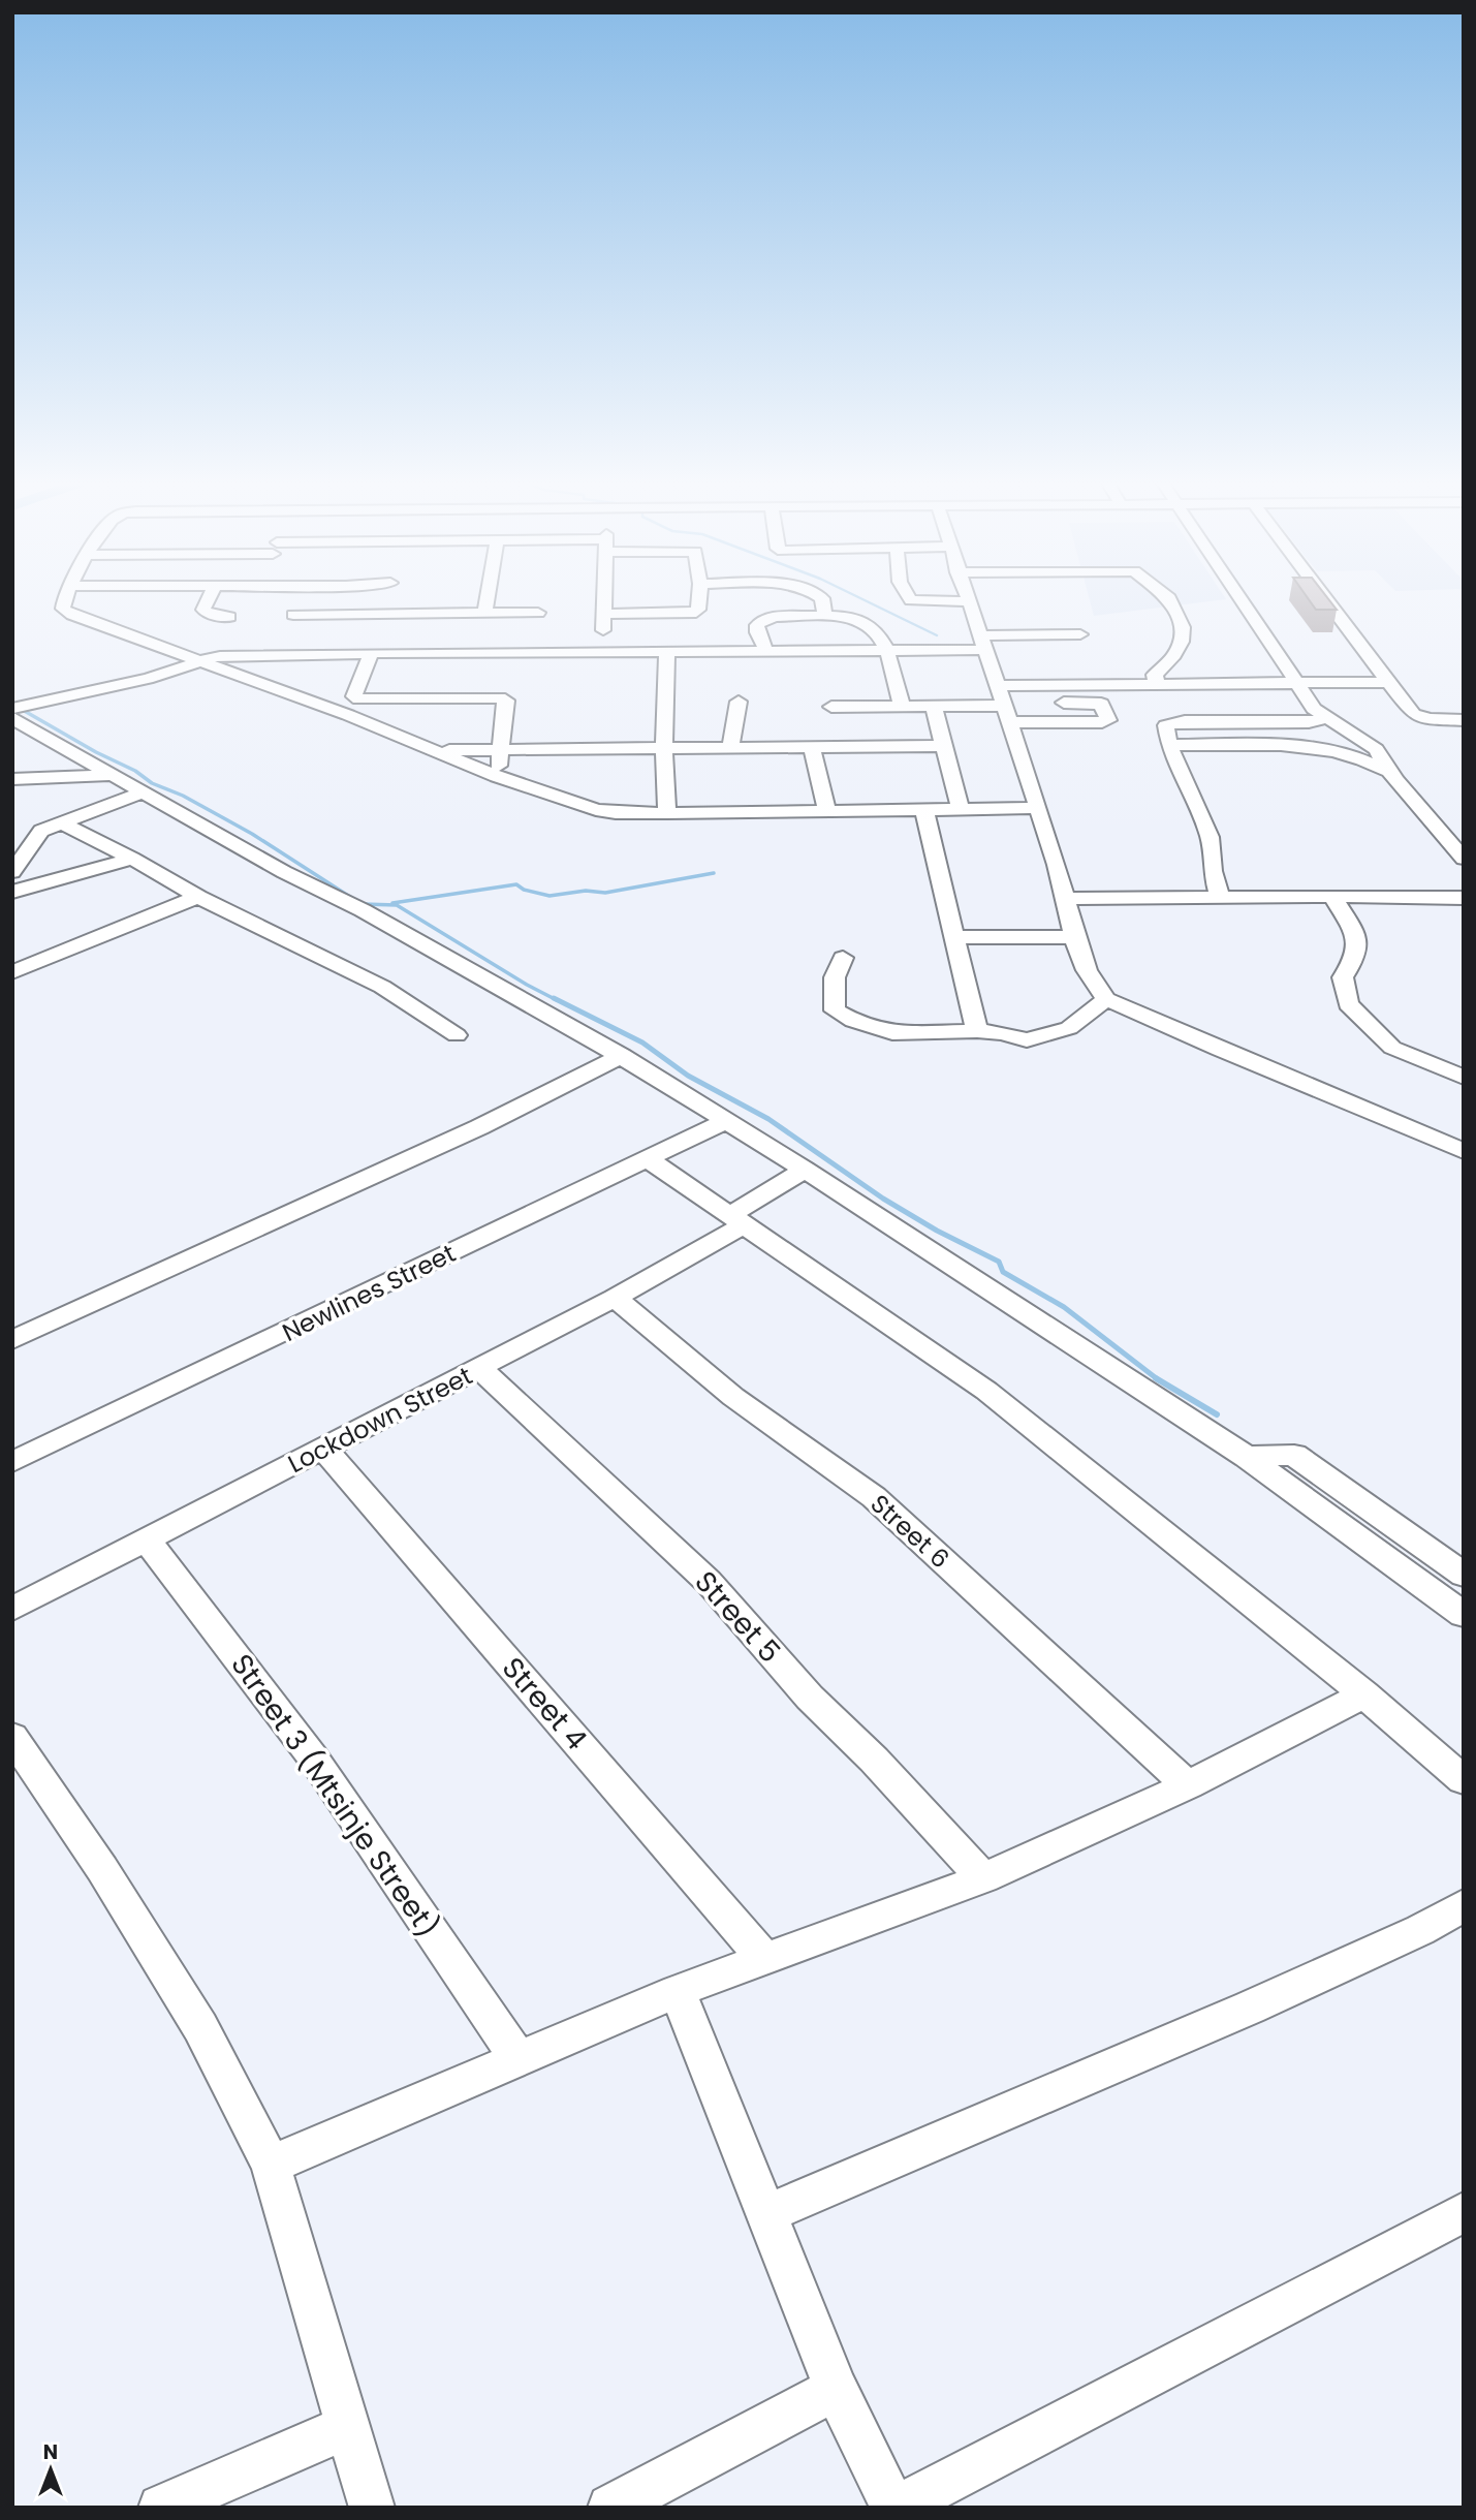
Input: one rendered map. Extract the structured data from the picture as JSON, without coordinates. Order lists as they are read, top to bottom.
{
  "streets": {
    "street": [
      "Newlines Street",
      "Lockdown Street",
      "Street 6",
      "Street 5",
      "Street 4",
      "Street 3 (Mtsinje Street)"
    ]
  },
  "crossings": [
    ["Lockdown Street", "Street 6"],
    ["Lockdown Street", "Street 5"],
    ["Lockdown Street", "Street 4"],
    ["Lockdown Street", "Street 3 (Mtsinje Street)"]
  ],
  "north": "top"
}
